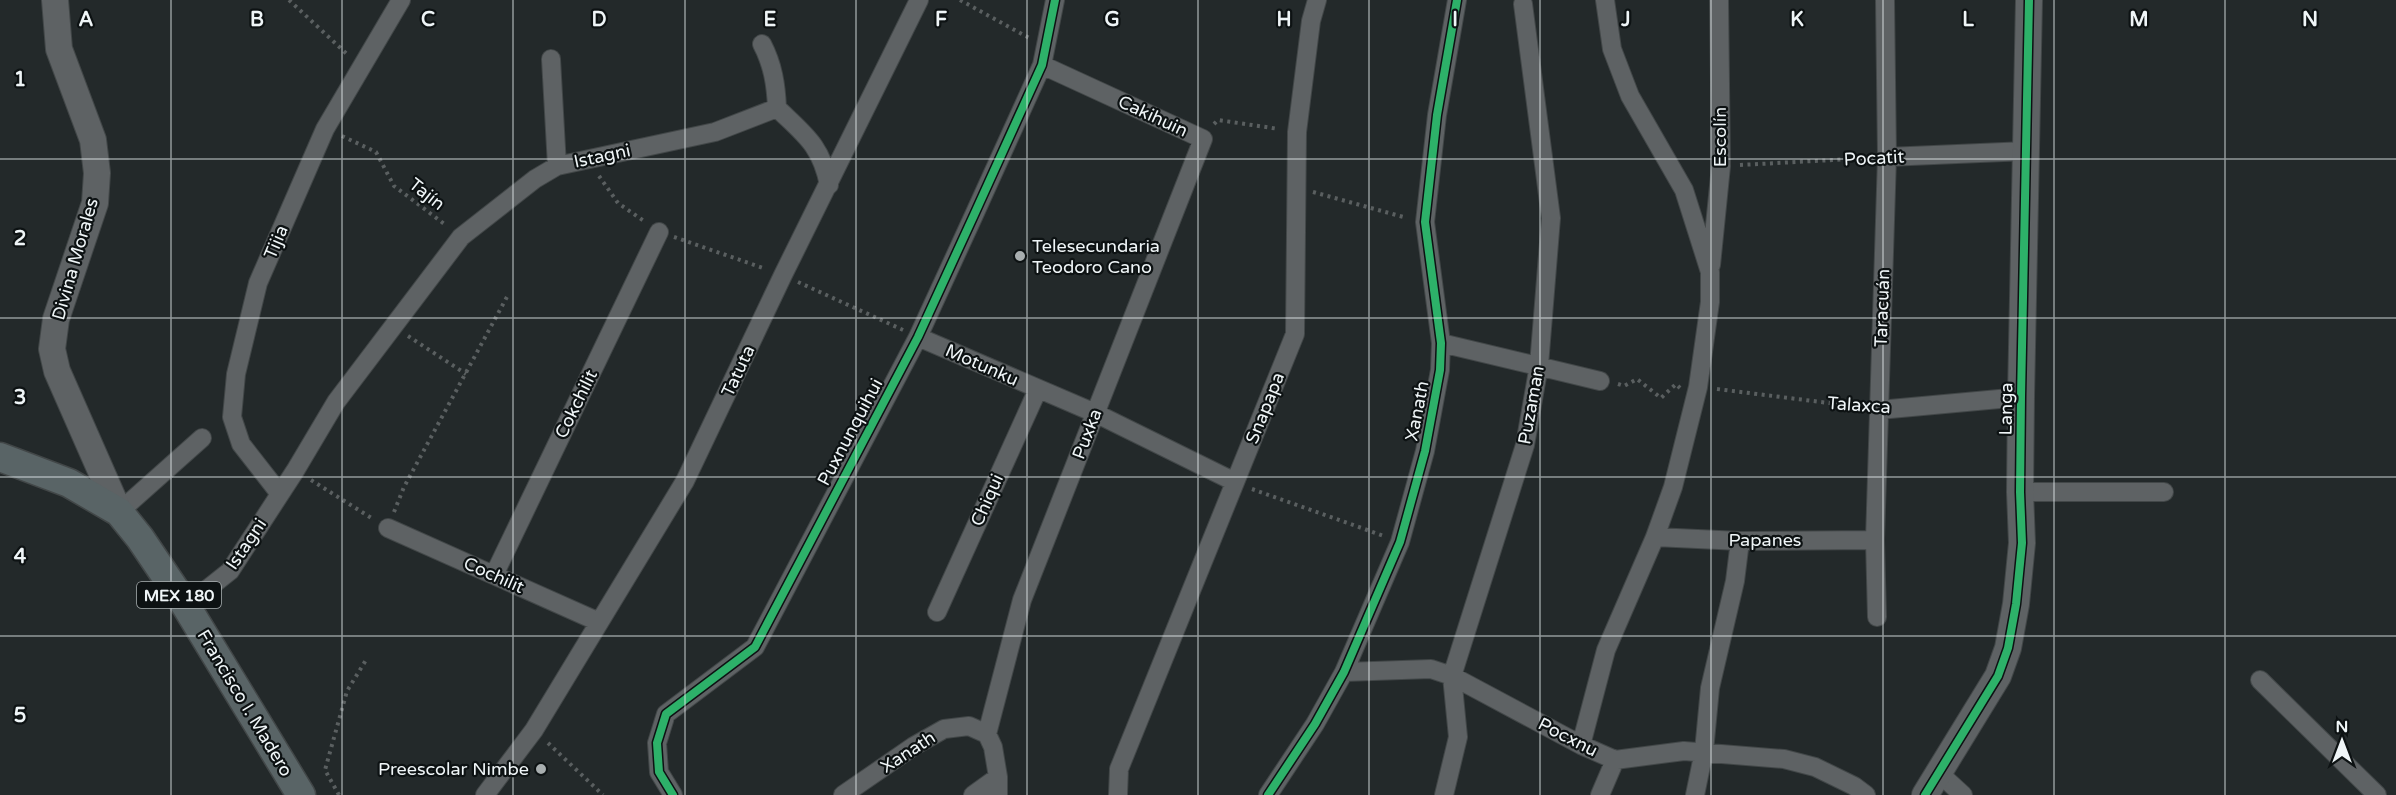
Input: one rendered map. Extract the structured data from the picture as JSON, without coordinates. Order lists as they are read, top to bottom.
{
  "streets": {
    "main road": ["MEX 180", "Francisco I. Madero"],
    "street": [
      "Cakihuin",
      "Escolín",
      "Istagni",
      "Pocatit",
      "Tijia",
      "Divina Morales",
      "Taracuán",
      "Motunku",
      "Tatuta",
      "Cokchilit",
      "Puzaman",
      "Talaxca",
      "Snapapa",
      "Langa",
      "Xanath",
      "Puxnunquihui",
      "Puxka",
      "Chiqui",
      "Papanes",
      "Cochilit",
      "Pocxnu"
    ],
    "path": ["Tajín"]
  },
  "crossings": [
    ["Cakihuin", "Snapapa"],
    ["Cakihuin", "Puxnunquihui"],
    ["Cakihuin", "Puxka"],
    ["Escolín", "Pocatit"],
    ["Istagni", "Tajín"],
    ["Istagni", "Tijia"],
    ["Istagni", "Francisco I. Madero"],
    ["Pocatit", "Taracuán"],
    ["Pocatit", "Langa"],
    ["Tajín", "Tijia"],
    ["Divina Morales", "Francisco I. Madero"],
    ["Taracuán", "Talaxca"],
    ["Taracuán", "Papanes"],
    ["Motunku", "Snapapa"],
    ["Motunku", "Puxnunquihui"],
    ["Motunku", "Puxka"],
    ["Motunku", "Chiqui"],
    ["Tatuta", "Cochilit"],
    ["Cokchilit", "Cochilit"],
    ["Puzaman", "Pocxnu"],
    ["Talaxca", "Langa"],
    ["Xanath", "Puxka"],
    ["Xanath", "Pocxnu"]
  ],
  "places": ["Telesecundaria Teodoro Cano", "Preescolar Nimbe"],
  "north": "top",
  "grid": {
    "columns": [
      "A",
      "B",
      "C",
      "D",
      "E",
      "F",
      "G",
      "H",
      "I",
      "J",
      "K",
      "L",
      "M",
      "N"
    ],
    "rows": [
      "1",
      "2",
      "3",
      "4",
      "5"
    ]
  }
}
